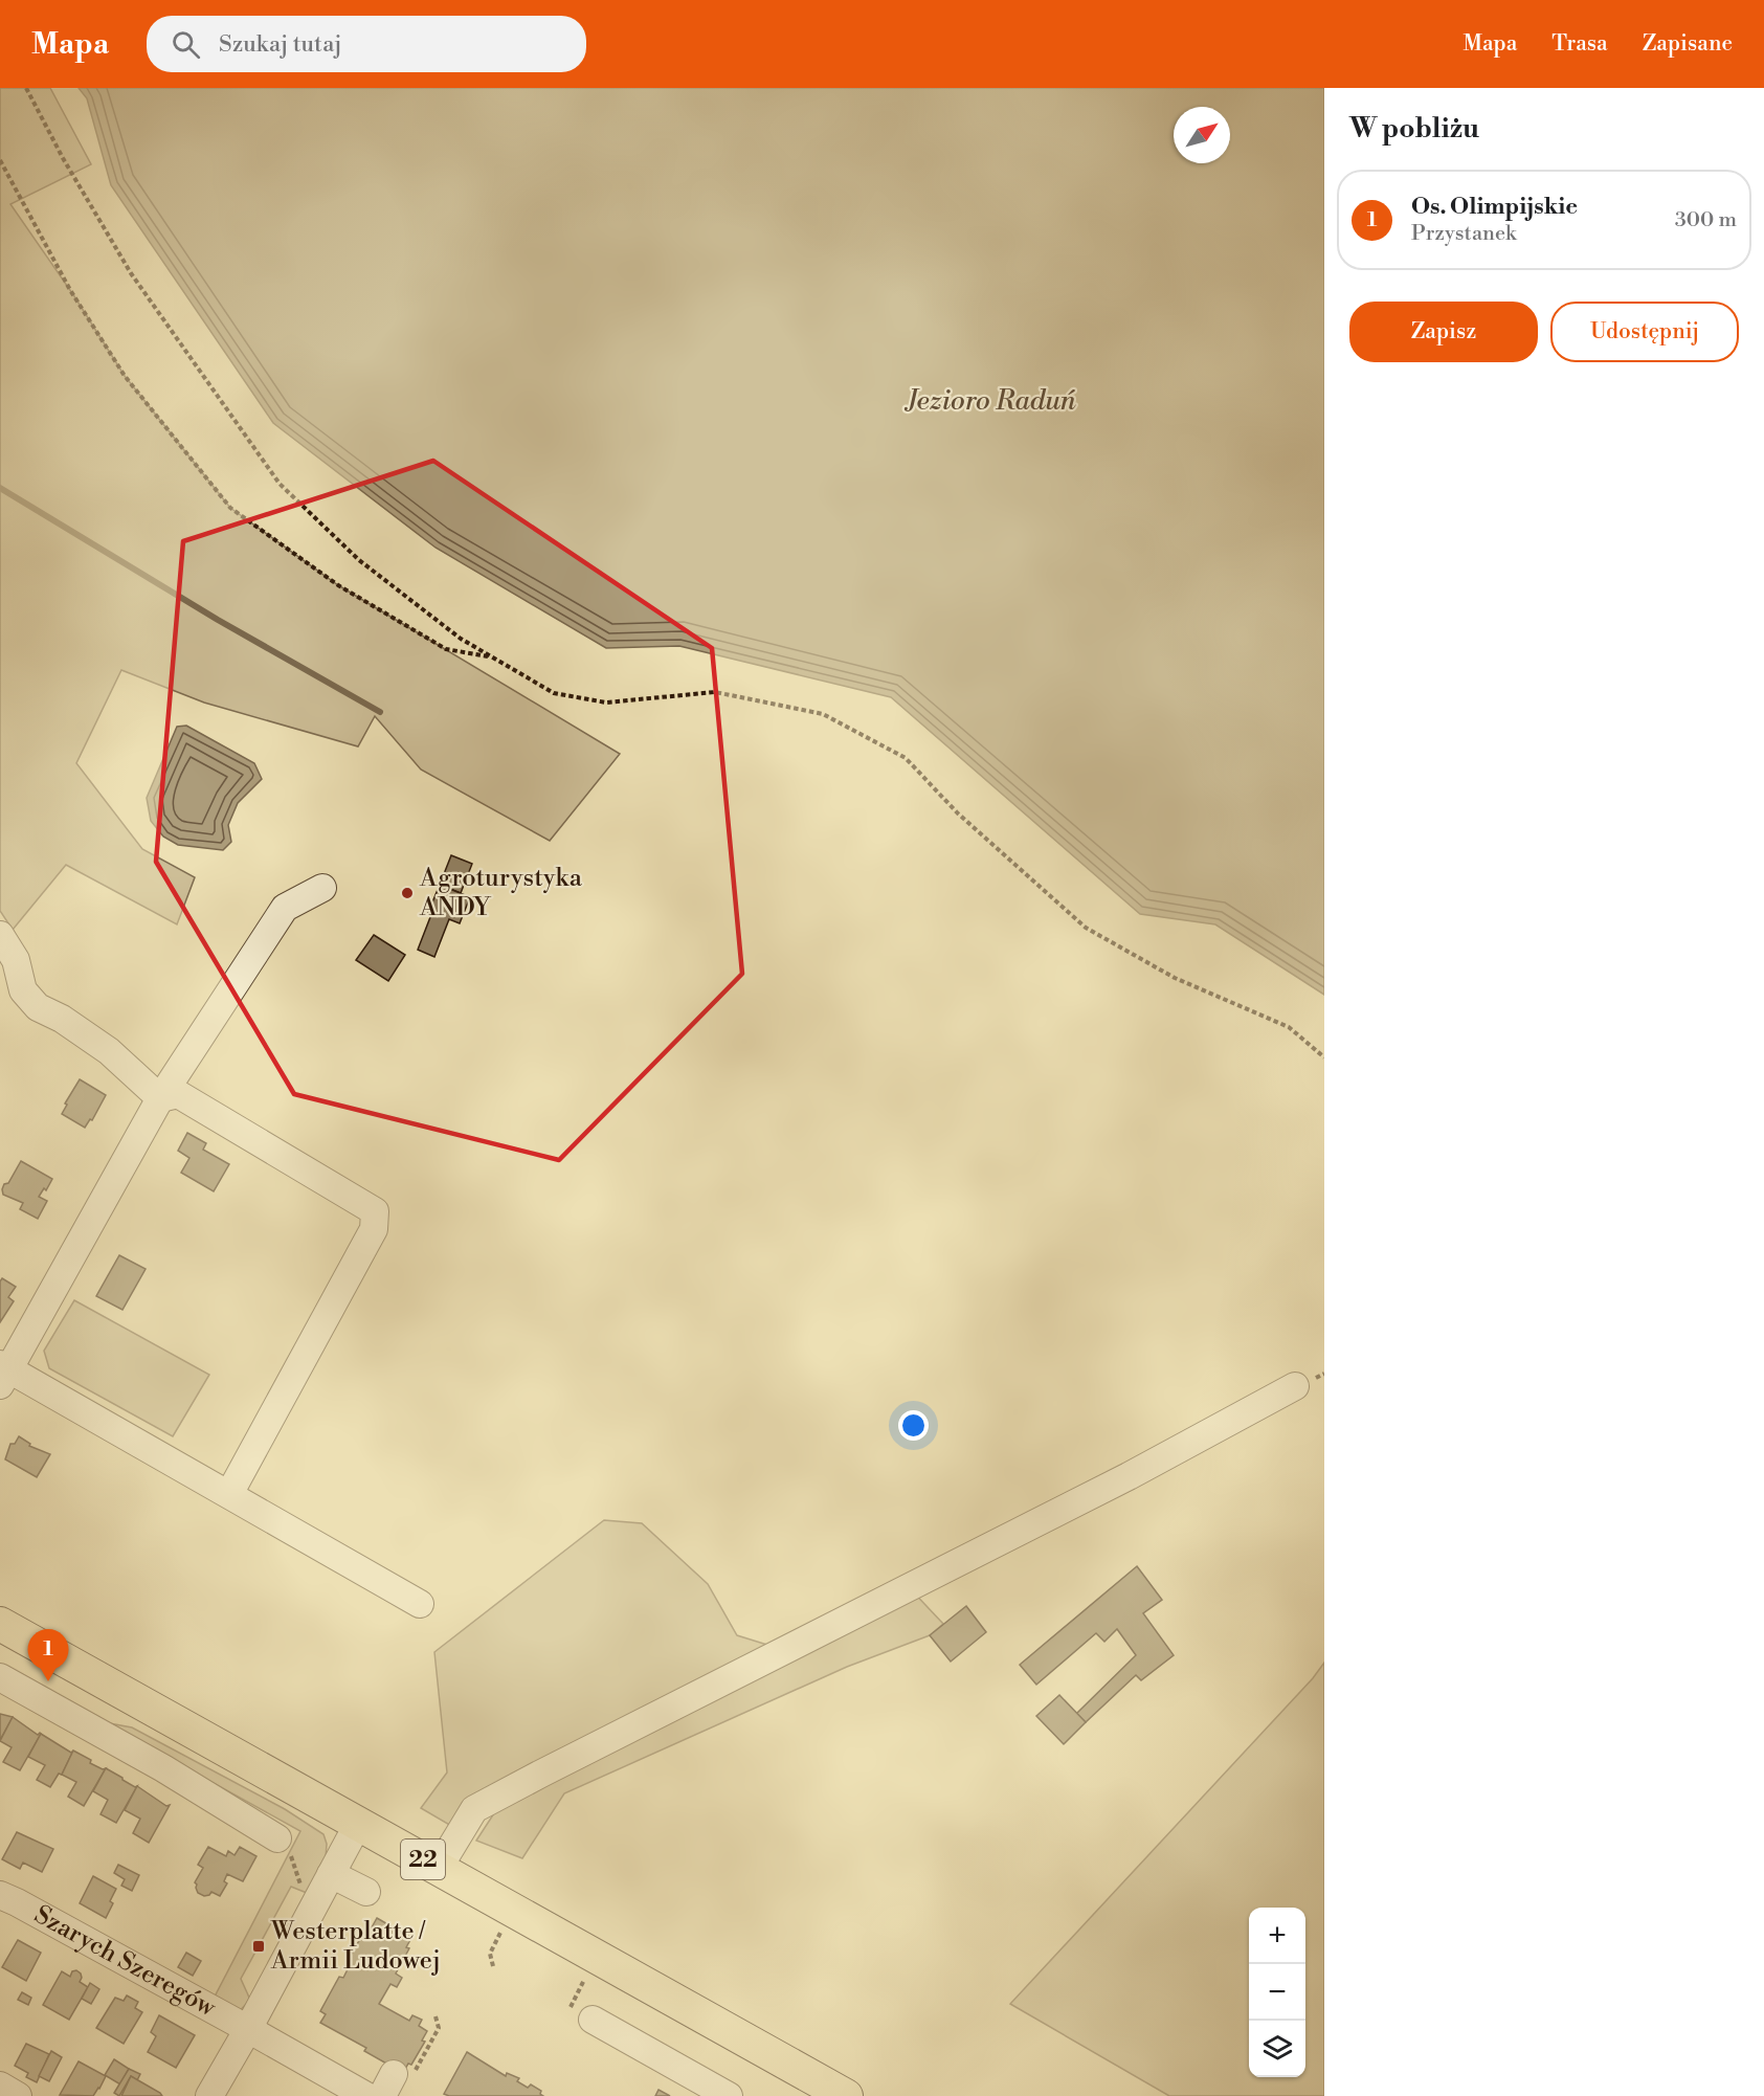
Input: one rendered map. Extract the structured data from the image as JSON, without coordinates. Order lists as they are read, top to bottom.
{
  "streets": {
    "main road": ["22"],
    "street": ["Szarych Szeregów"]
  },
  "water": ["Jezioro Raduń"],
  "places": {
    "other": ["Agroturystyka ANDY"],
    "transit": ["Westerplatte / Armii Ludowej"]
  },
  "north": "top right",
  "page": {
    "header": "Mapa",
    "search": "Szukaj tutaj",
    "nav": ["Mapa", "Trasa", "Zapisane"],
    "heading": "W pobliżu",
    "list": [
      {
        "mark": "1",
        "name": "Os. Olimpijskie",
        "note": "Przystanek",
        "value": "300 m"
      }
    ],
    "buttons": ["Zapisz", "Udostępnij"],
    "pins": "1",
    "map_buttons": ["+", "−"]
  }
}
